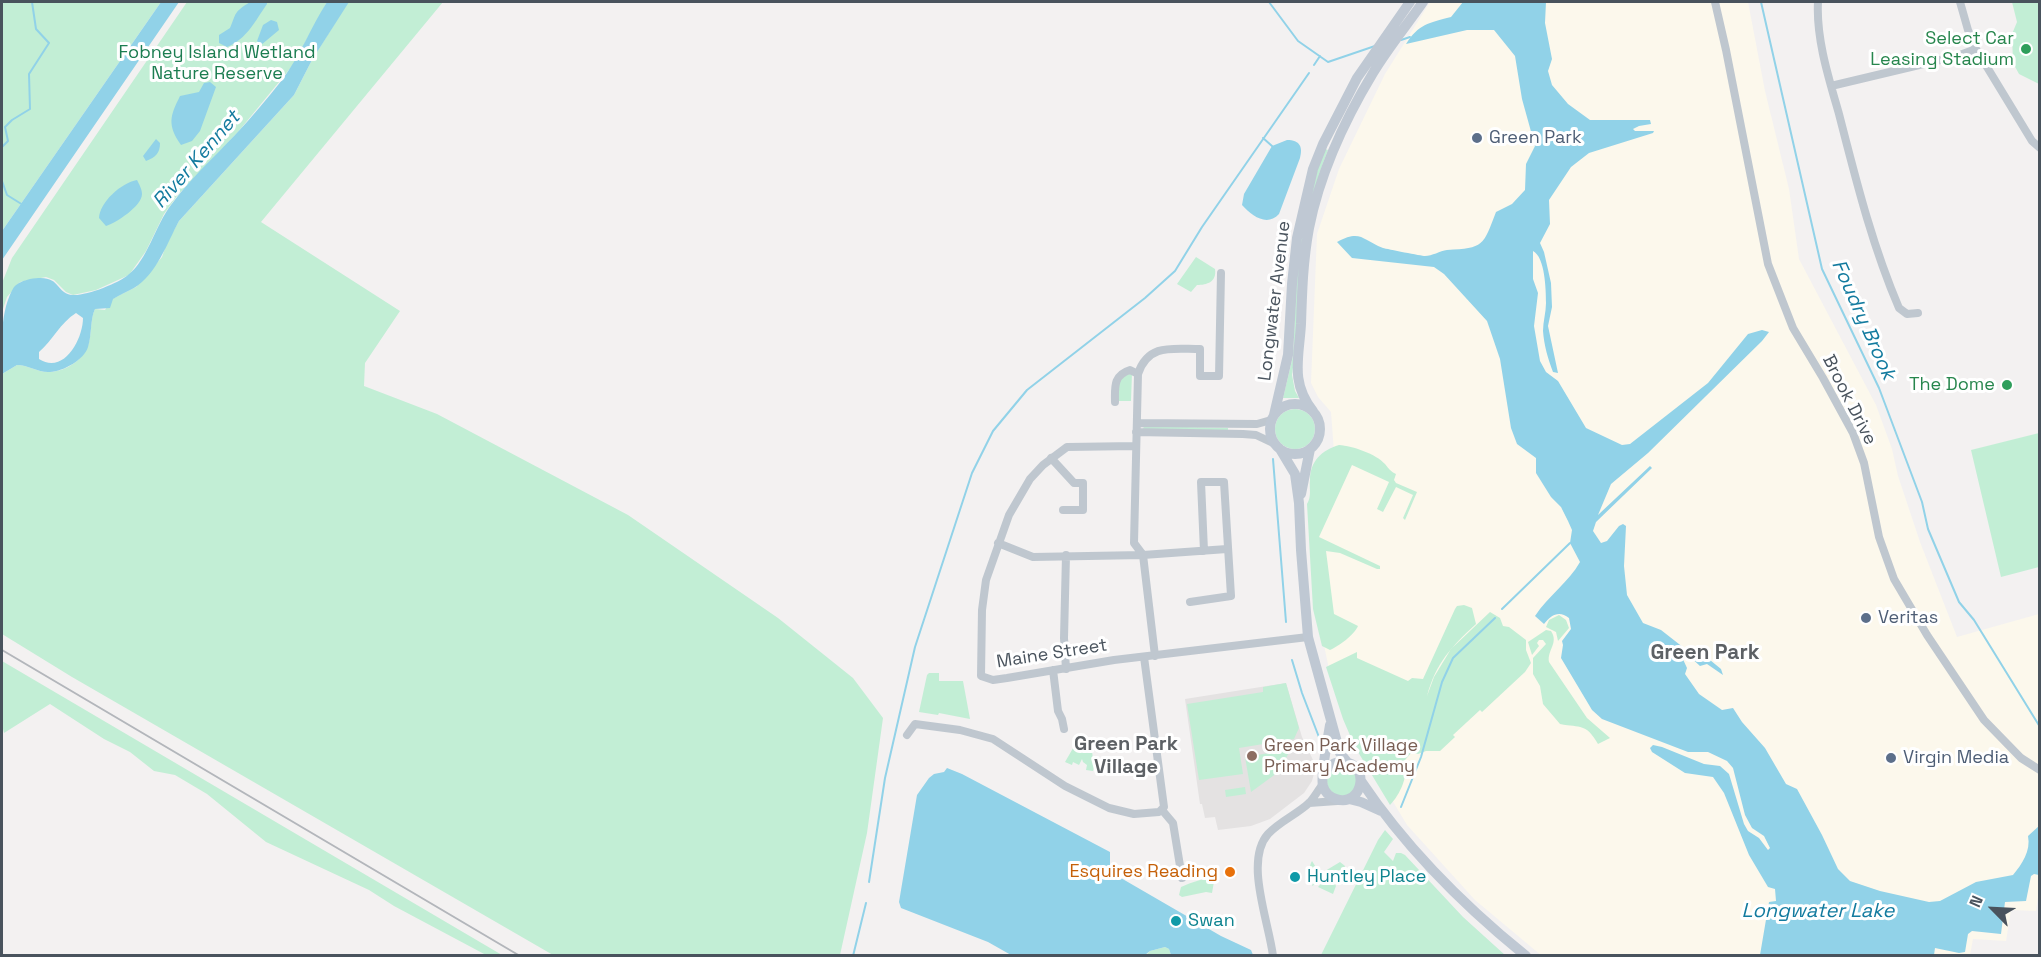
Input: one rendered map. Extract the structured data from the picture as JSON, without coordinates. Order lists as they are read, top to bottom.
{
  "streets": {
    "street": ["Longwater Avenue", "Brook Drive", "Maine Street"]
  },
  "districts": ["Green Park", "Green Park Village"],
  "water": ["River Kennet", "Foudry Brook", "Longwater Lake"],
  "parks": ["Fobney Island Wetland Nature Reserve"],
  "places": [
    "Select Car Leasing Stadium",
    "Green Park",
    "The Dome",
    "Veritas",
    "Green Park Village Primary Academy",
    "Virgin Media",
    "Esquires Reading",
    "Huntley Place",
    "Swan"
  ],
  "north": "top left"
}
